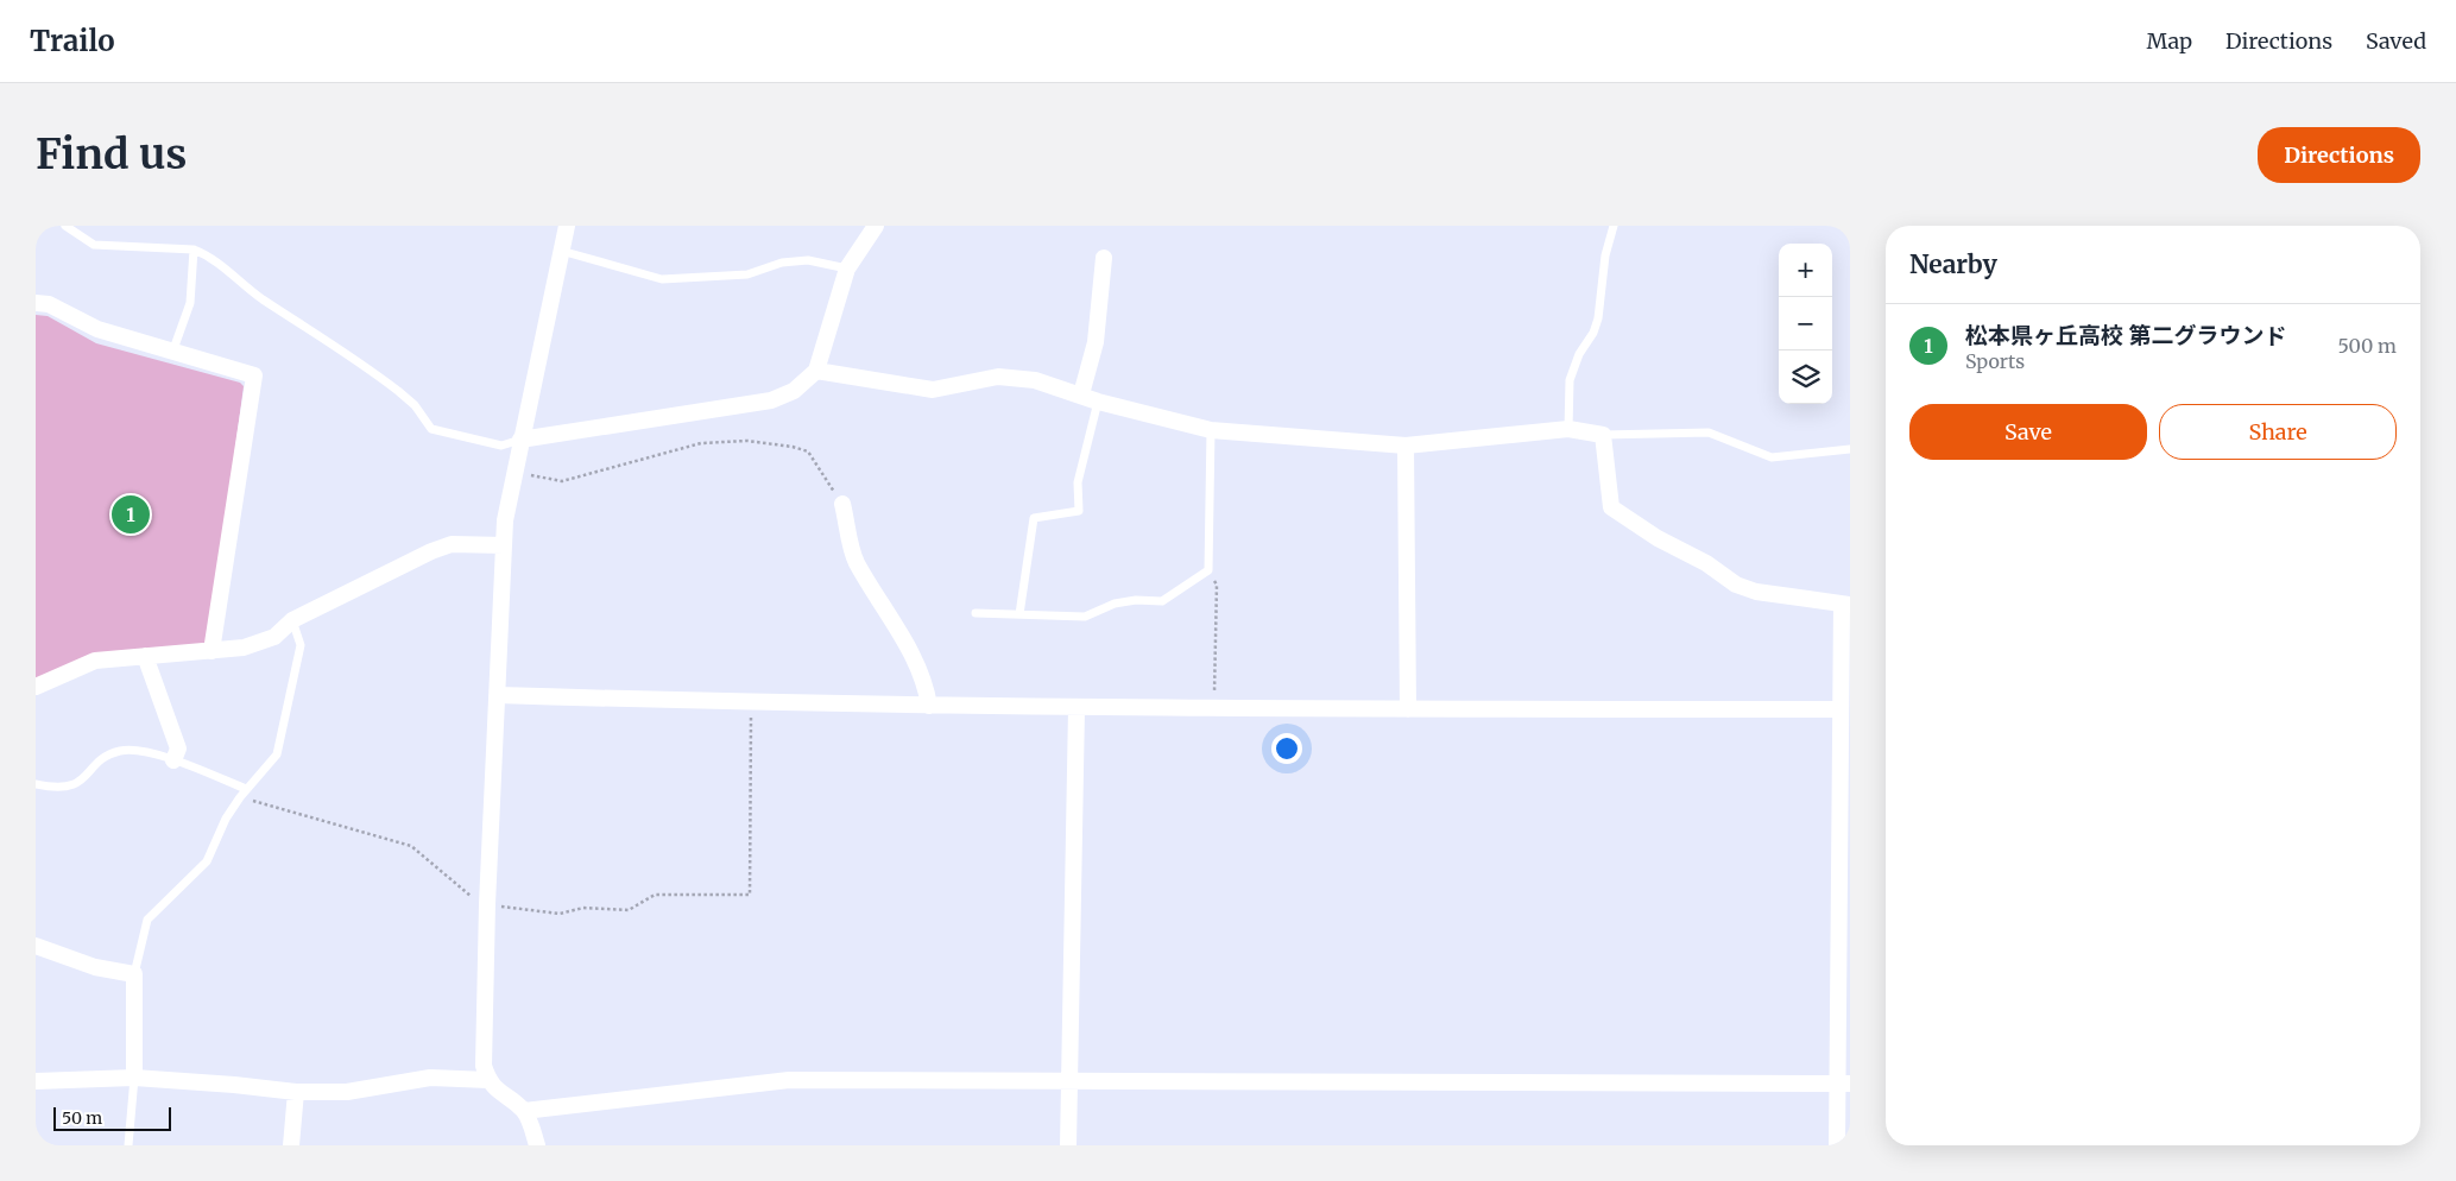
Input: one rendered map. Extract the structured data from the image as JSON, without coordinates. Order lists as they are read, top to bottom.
{
  "scale_bar": "50 m",
  "page": {
    "header": "Trailo",
    "nav": ["Map", "Directions", "Saved"],
    "buttons": [
      "Directions",
      ["Save", "Share"]
    ],
    "title": "Find us",
    "heading": "Nearby",
    "map_buttons": ["+", "−"],
    "list": [
      {
        "mark": "1",
        "name": "松本県ヶ丘高校 第二グラウンド",
        "note": "Sports",
        "value": "500 m"
      }
    ],
    "pins": "1",
    "scale": "50 m"
  }
}
